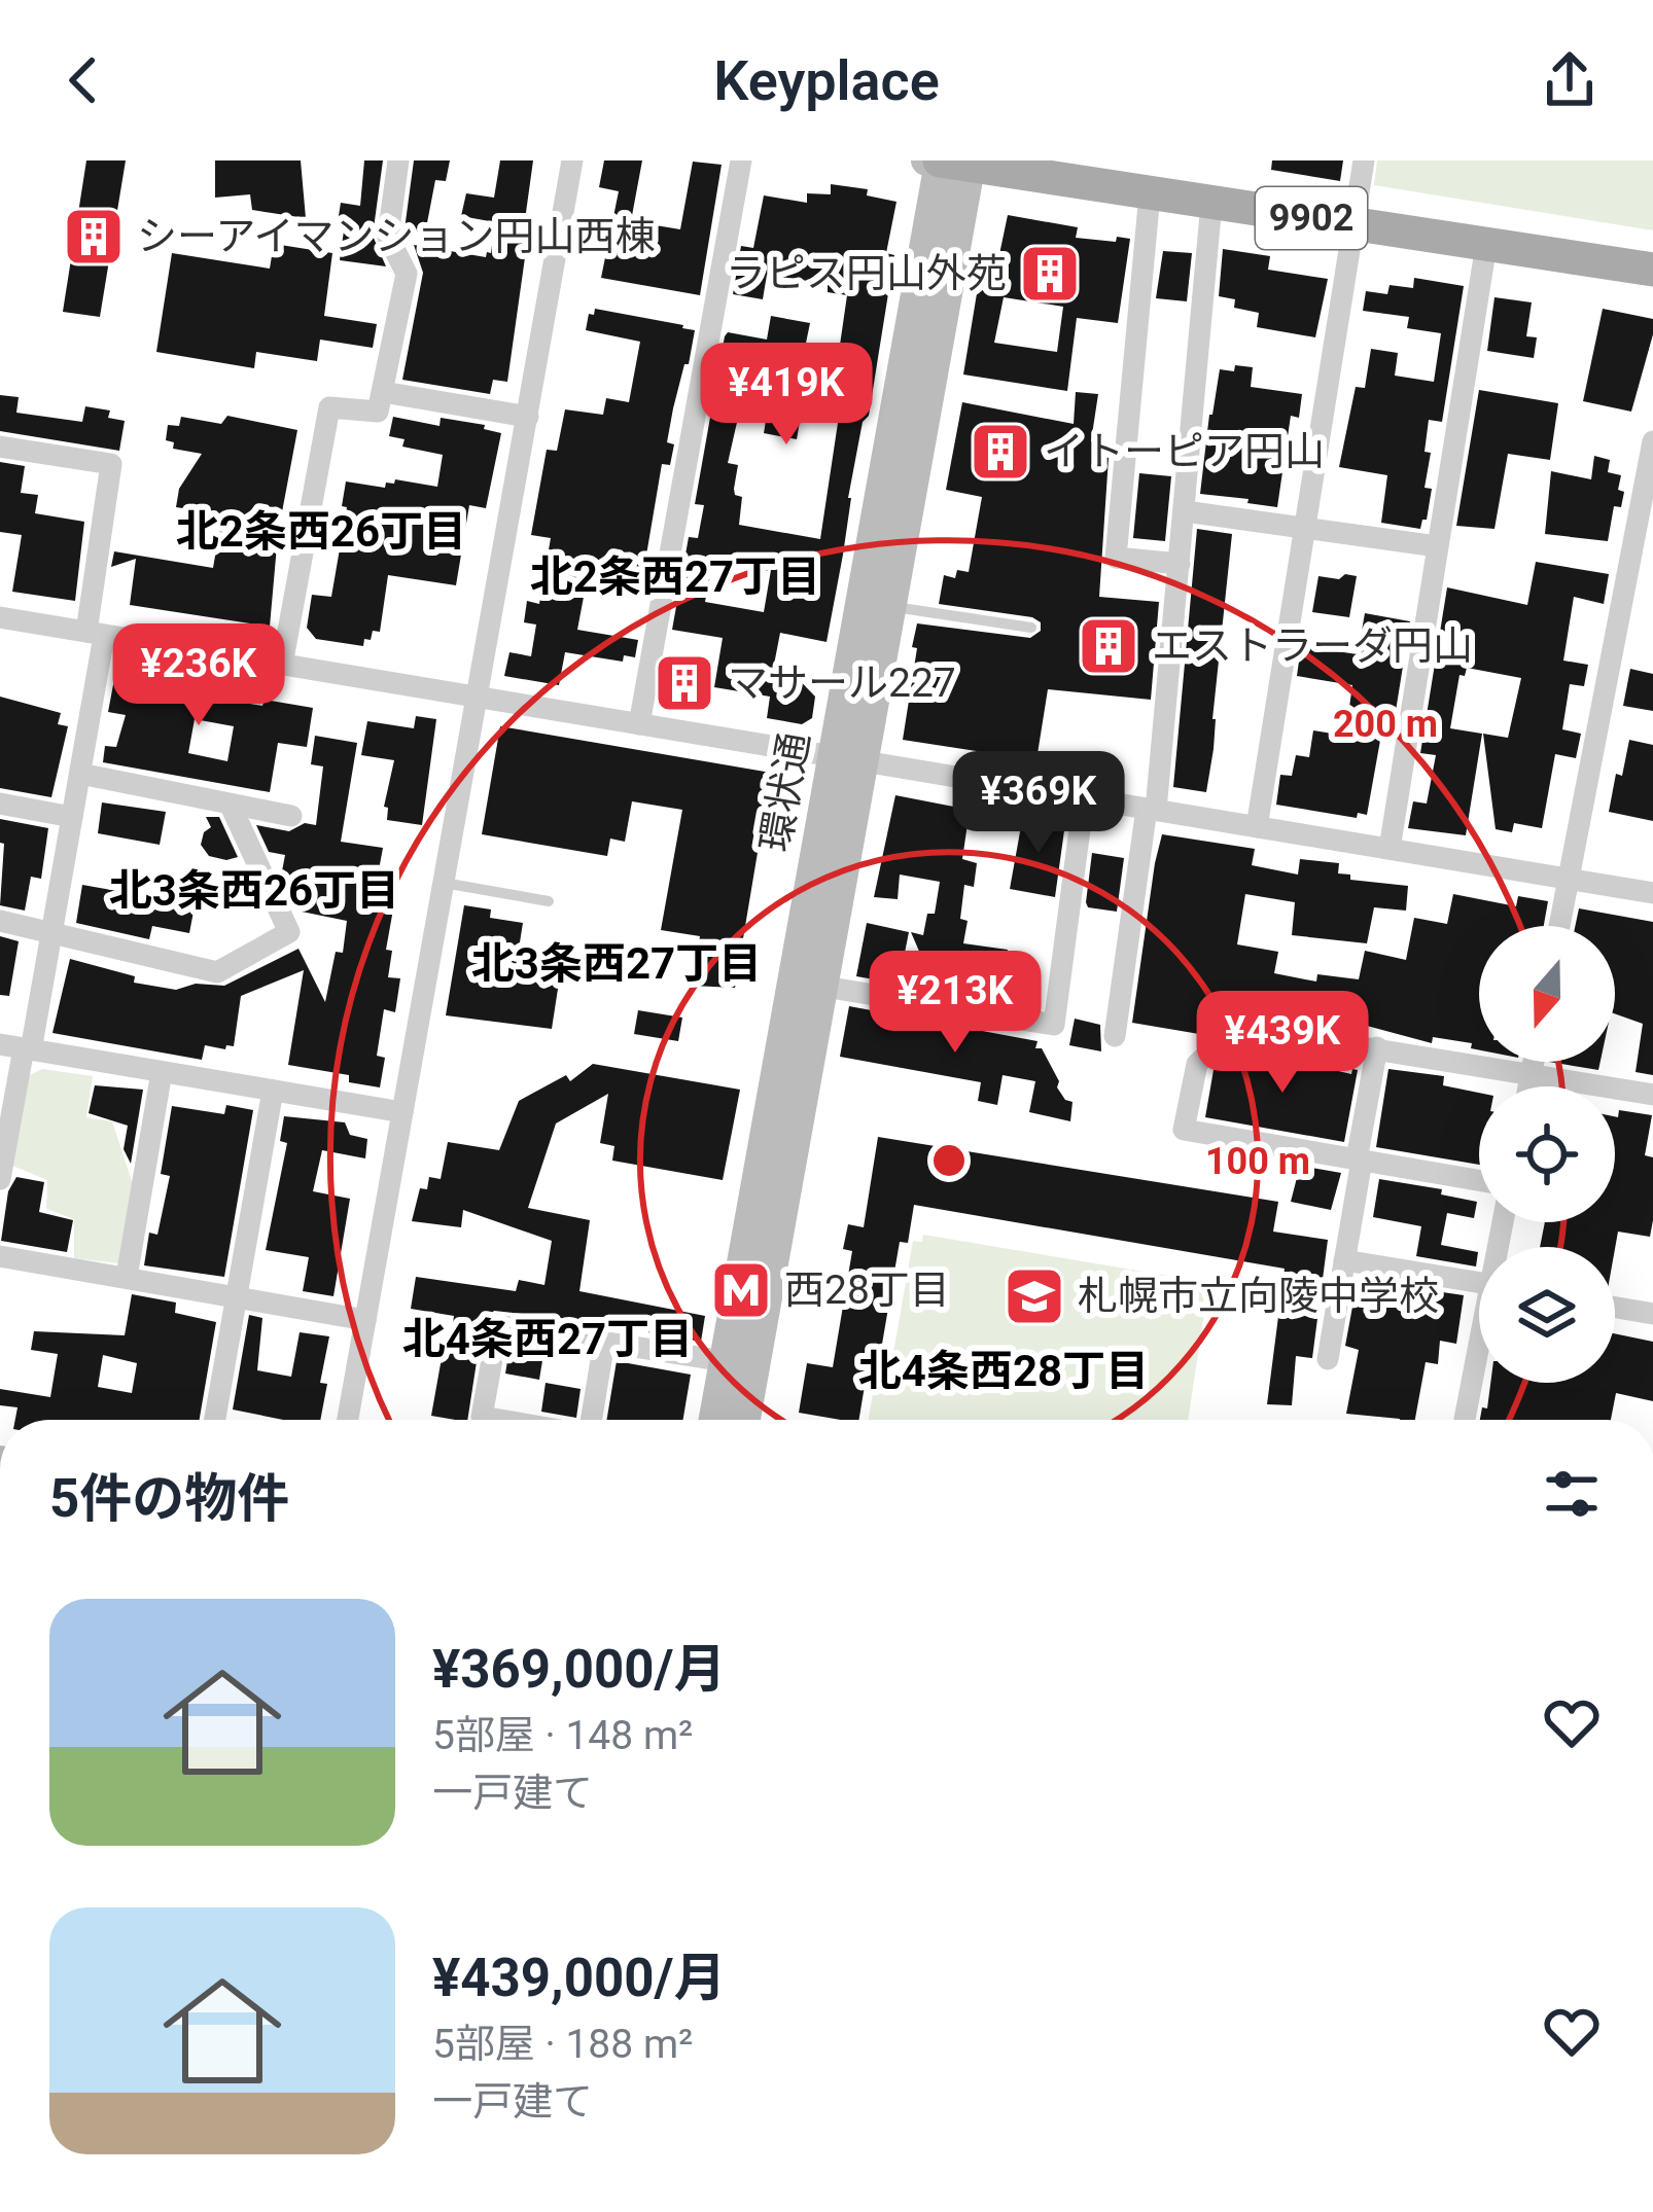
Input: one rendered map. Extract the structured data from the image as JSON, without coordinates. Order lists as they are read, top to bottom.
{
  "streets": {
    "main road": ["9902"],
    "street": ["環状通"]
  },
  "crossings": [
    ["9902", "環状通"]
  ],
  "districts": [
    "北2条西26丁目",
    "北2条西27丁目",
    "北3条西26丁目",
    "北3条西27丁目",
    "北4条西27丁目",
    "北4条西28丁目"
  ],
  "places": {
    "building": [
      "シーアイマンション円山西棟",
      "ラピス円山外苑",
      "イトーピア円山",
      "エストラーダ円山",
      "マサール227"
    ],
    "metro station": ["西28丁目"],
    "school or university": ["札幌市立向陵中学校"]
  },
  "north": "bottom",
  "page": {
    "header": "Keyplace",
    "price": [
      "¥419K",
      "¥236K",
      "¥369K",
      "¥213K",
      "¥439K"
    ],
    "heading": "5件の物件",
    "list": [
      {
        "name": "¥369,000/月",
        "note": "5部屋 · 148 m² · 一戸建て"
      },
      {
        "name": "¥439,000/月",
        "note": "5部屋 · 188 m² · 一戸建て"
      }
    ]
  },
  "rings": ["200 m", "100 m"]
}
